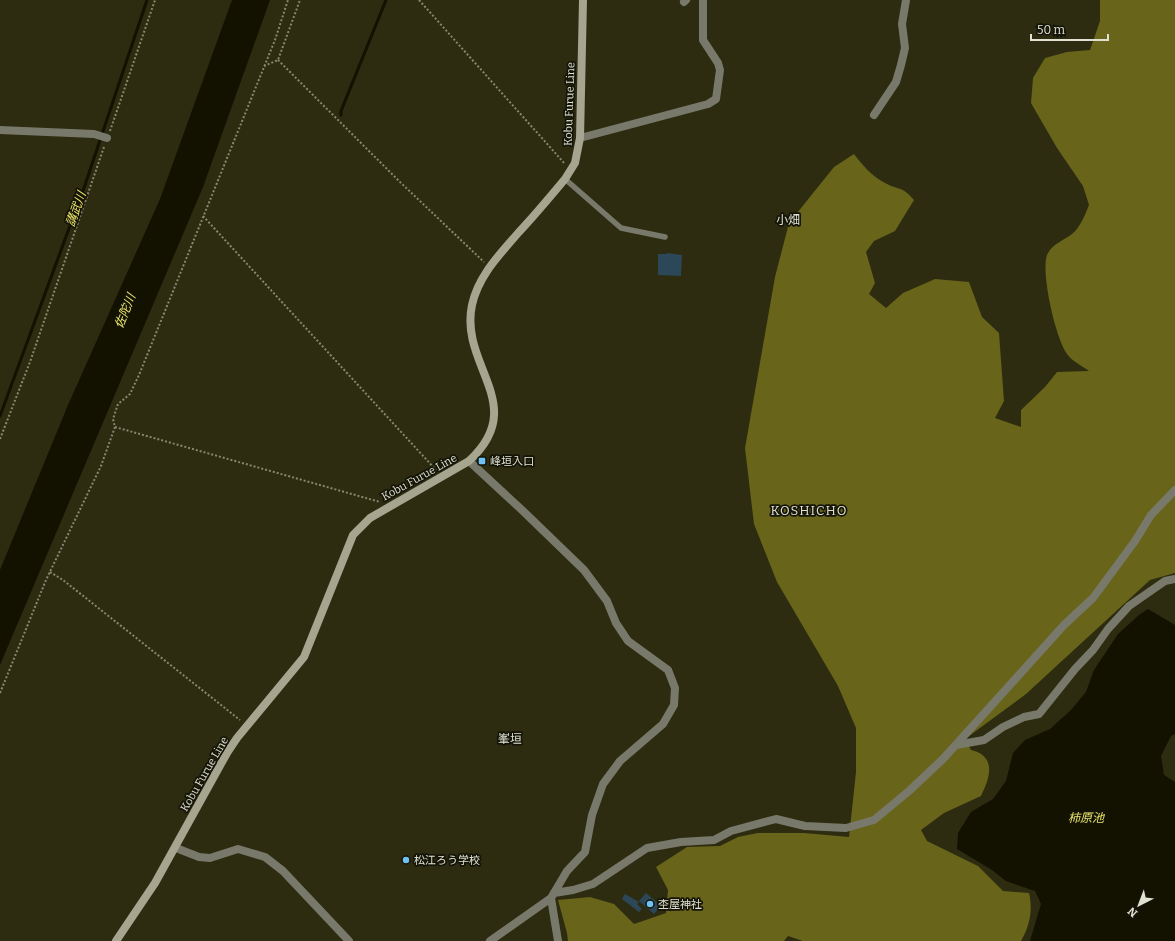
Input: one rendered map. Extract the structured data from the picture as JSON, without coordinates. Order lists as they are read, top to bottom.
{
  "streets": {
    "main road": ["Kobu Furue Line"]
  },
  "districts": ["小畑", "KOSHICHO", "峯垣"],
  "water": ["講武川", "佐陀川", "柿原池"],
  "places": {
    "transit": ["峰垣入口"],
    "other": ["松江ろう学校", "杢屋神社"]
  },
  "scale_bar": "50 m",
  "north": "bottom left"
}
